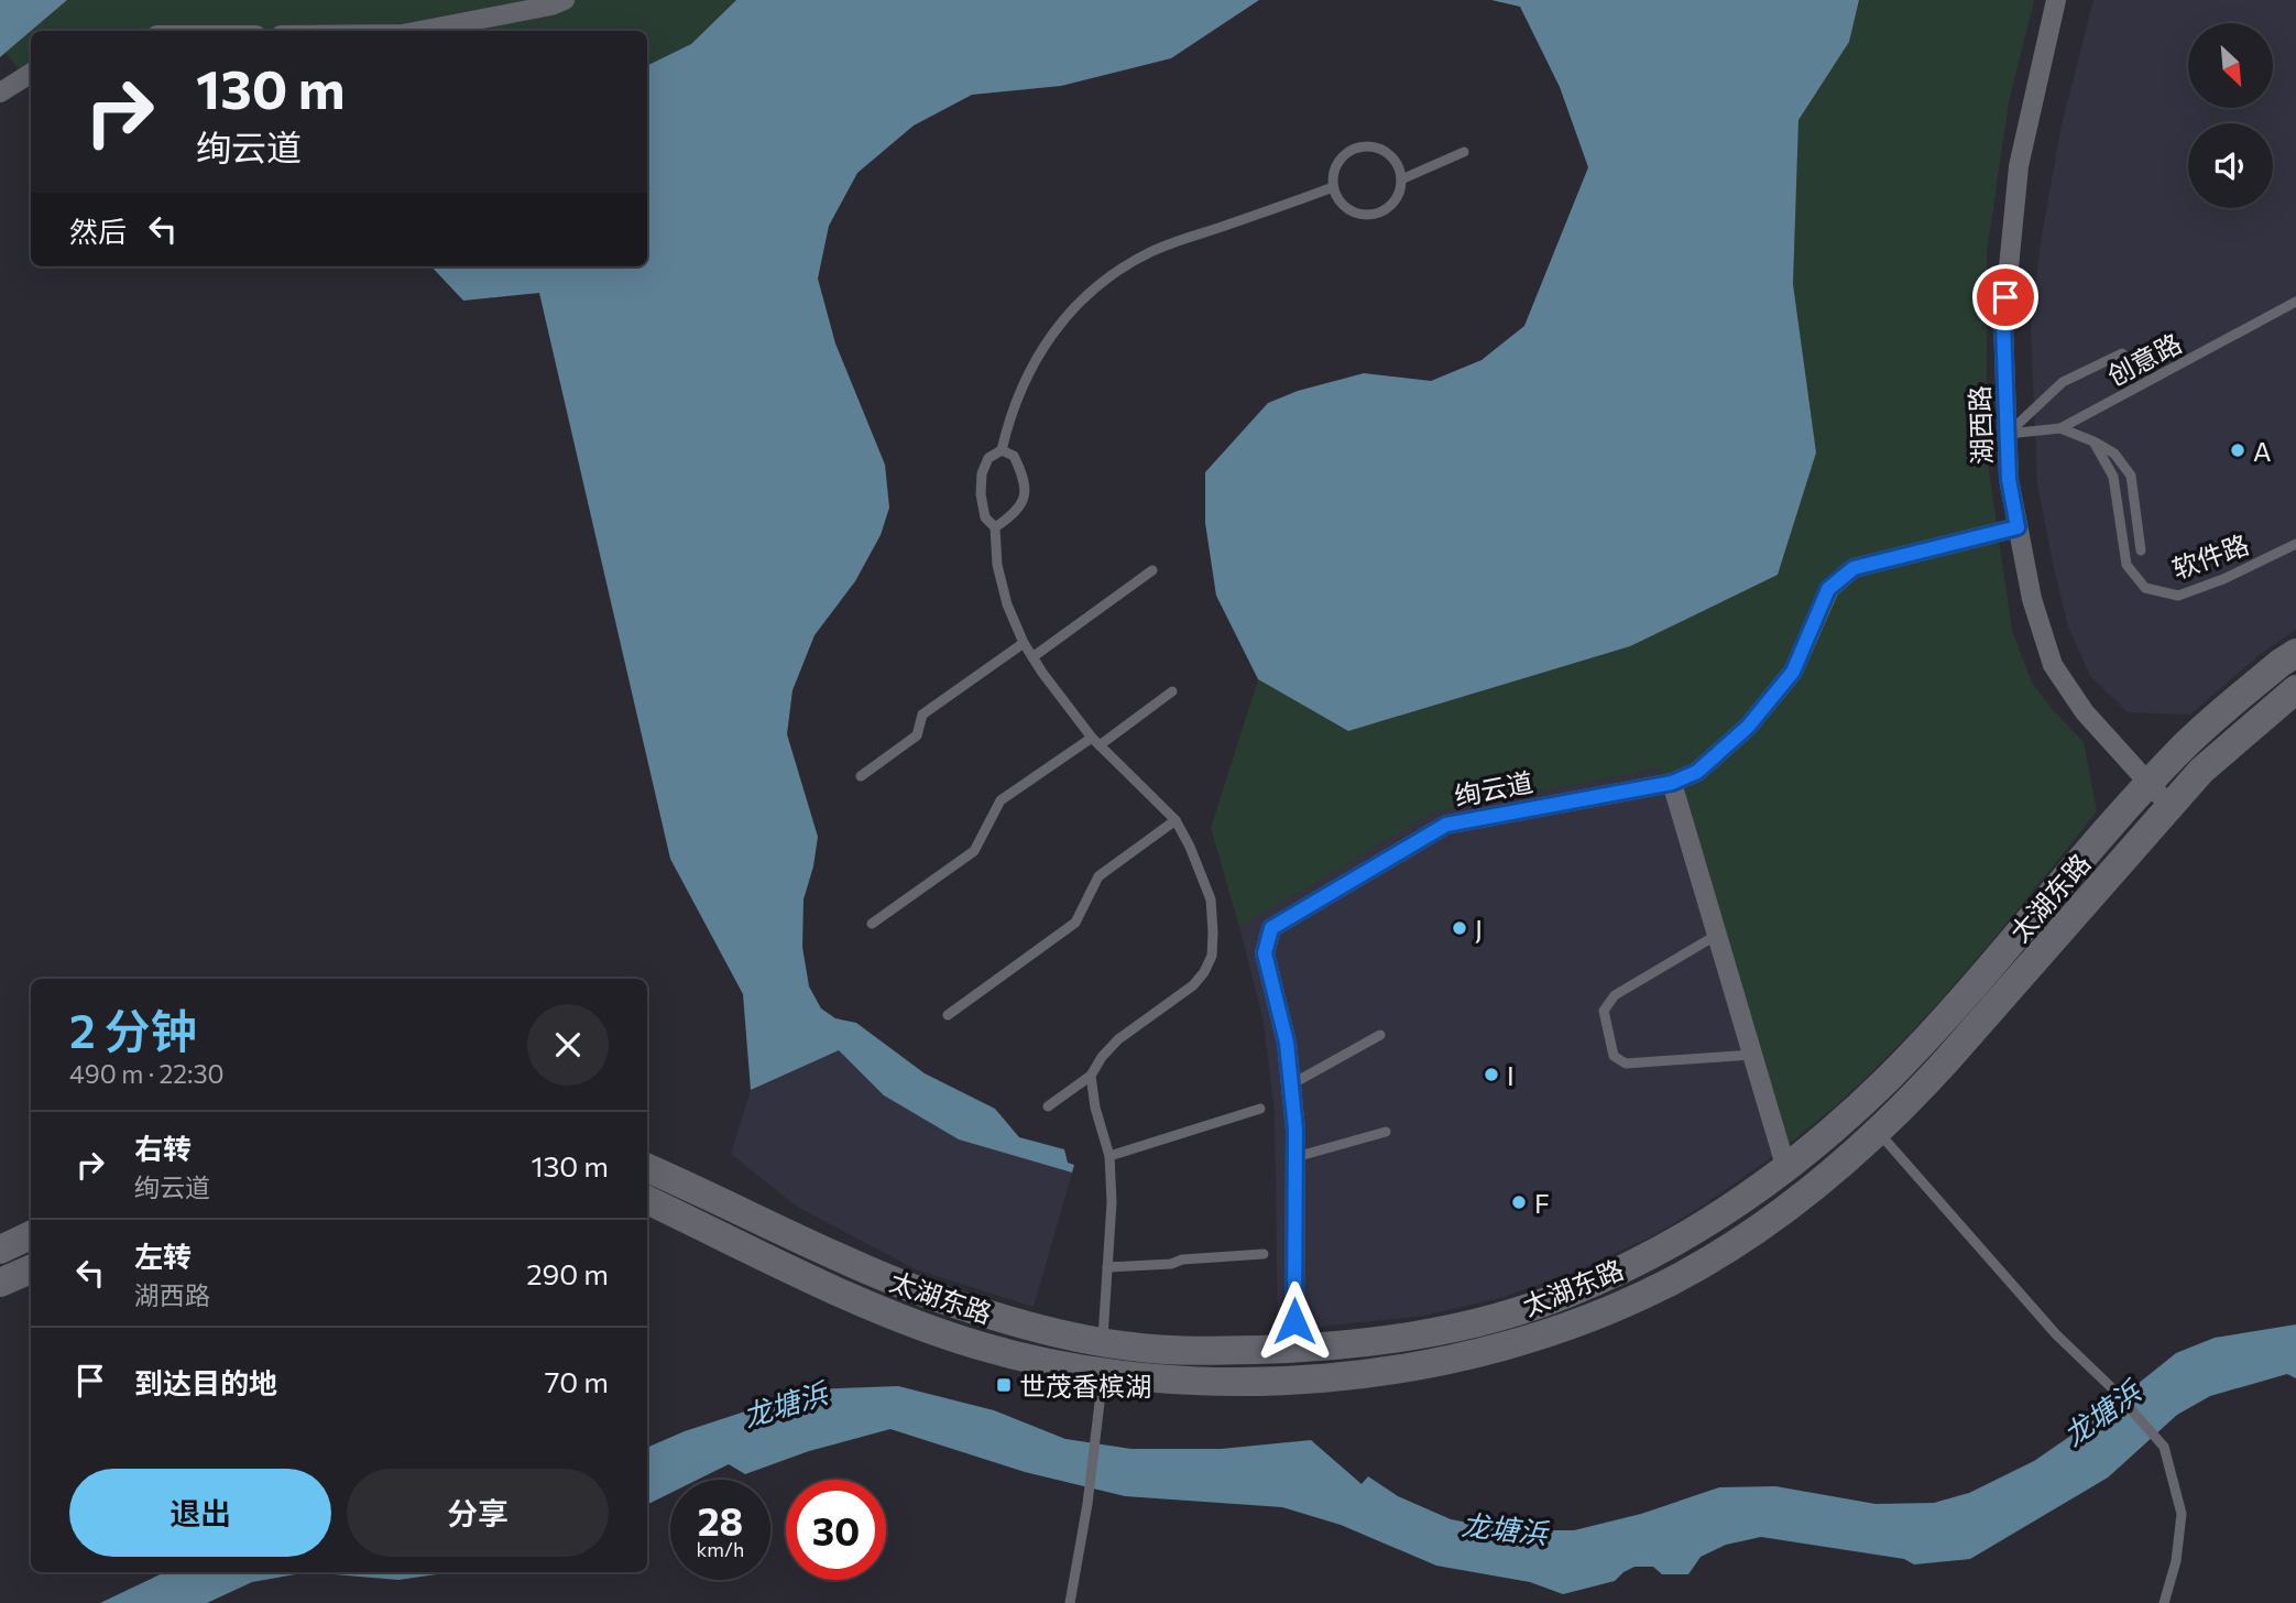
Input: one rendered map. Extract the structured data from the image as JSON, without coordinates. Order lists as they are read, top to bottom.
{
  "streets": {
    "main road": ["太湖东路"],
    "street": ["湖西路", "绚云道"],
    "lane": ["创意路", "软件路"]
  },
  "crossings": [
    ["创意路", "湖西路"],
    ["湖西路", "绚云道"],
    ["湖西路", "太湖东路"],
    ["绚云道", "太湖东路"]
  ],
  "water": ["龙塘浜"],
  "places": {
    "other": [
      "A",
      "J",
      "I",
      "F"
    ],
    "transit": ["世茂香槟湖"]
  },
  "north": "bottom right",
  "page": {
    "turn": ["130 m", "绚云道"],
    "then": "然后",
    "heading": ["2 分钟", "490 m · 22:30"],
    "list": [
      {
        "name": "右转",
        "note": "绚云道",
        "value": "130 m"
      },
      {
        "name": "左转",
        "note": "湖西路",
        "value": "290 m"
      },
      {
        "name": "到达目的地",
        "value": "70 m"
      }
    ],
    "buttons": ["退出", "分享"],
    "speed": "28 km/h",
    "limit": "30"
  }
}
